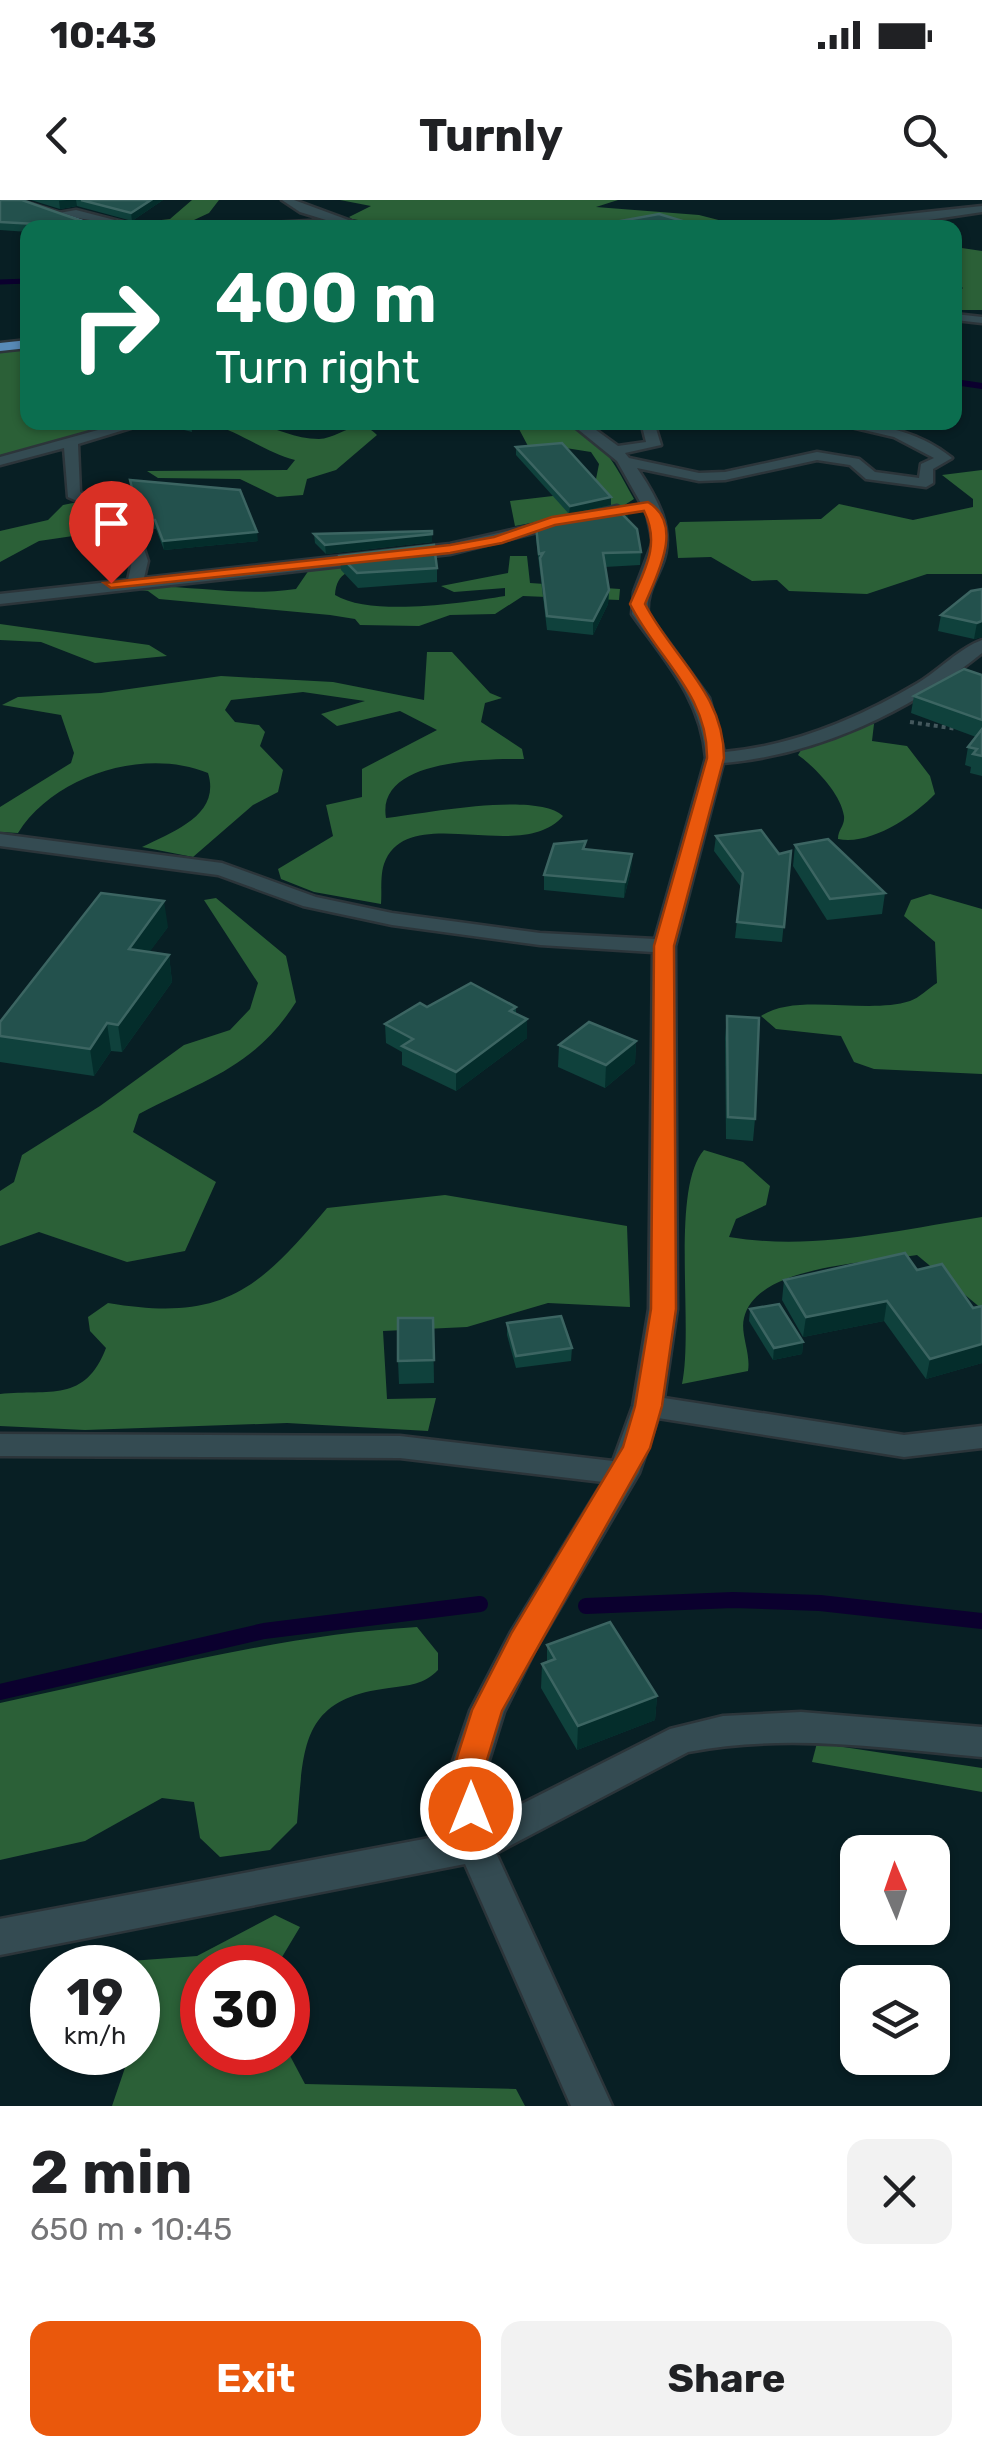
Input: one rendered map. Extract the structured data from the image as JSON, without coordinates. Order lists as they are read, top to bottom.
{
  "north": "top",
  "page": {
    "status": "10:43",
    "header": "Turnly",
    "turn": ["400 m", "Turn right"],
    "speed": "19 km/h",
    "limit": "30",
    "heading": ["2 min", "650 m · 10:45"],
    "buttons": ["Exit", "Share"]
  }
}
